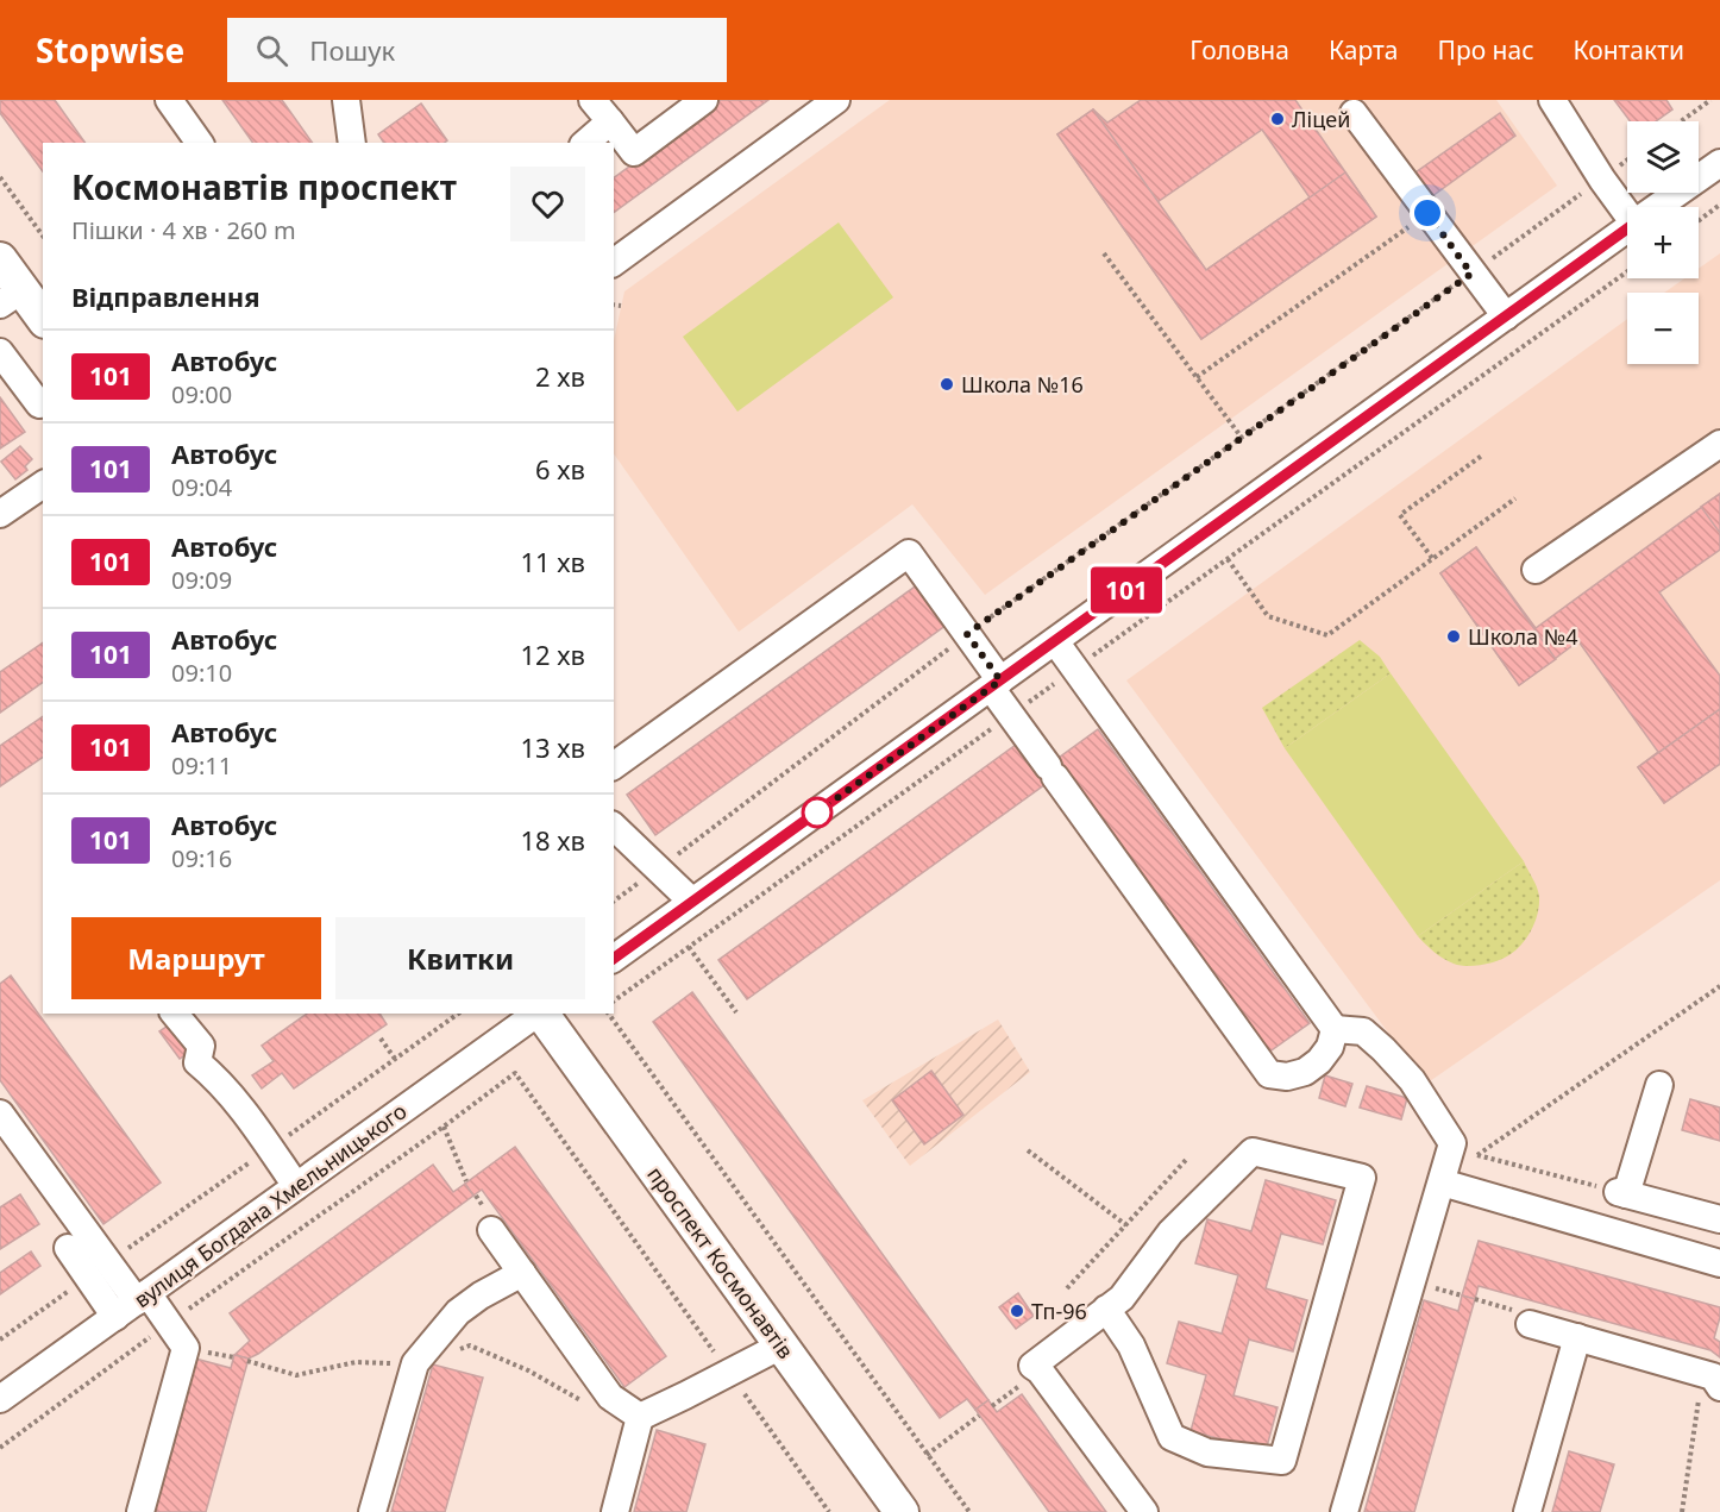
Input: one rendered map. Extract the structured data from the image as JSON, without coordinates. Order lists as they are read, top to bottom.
{
  "streets": {
    "main road": ["проспект Космонавтів"],
    "street": ["вулиця Богдана Хмельницького"]
  },
  "places": [
    "Ліцей",
    "Школа №16",
    "Школа №4",
    "Тп-96"
  ],
  "lines": ["bus line 101"],
  "page": {
    "header": "Stopwise",
    "search": "Пошук",
    "nav": [
      "Головна",
      "Карта",
      "Про нас",
      "Контакти"
    ],
    "on_map": "101",
    "map_buttons": ["+", "−"],
    "heading": [
      ["Космонавтів проспект", "Пішки · 4 хв · 260 m"],
      "Відправлення"
    ],
    "list": [
      {
        "mark": "101",
        "name": "Автобус",
        "note": "09:00",
        "value": "2 хв"
      },
      {
        "mark": "101",
        "name": "Автобус",
        "note": "09:04",
        "value": "6 хв"
      },
      {
        "mark": "101",
        "name": "Автобус",
        "note": "09:09",
        "value": "11 хв"
      },
      {
        "mark": "101",
        "name": "Автобус",
        "note": "09:10",
        "value": "12 хв"
      },
      {
        "mark": "101",
        "name": "Автобус",
        "note": "09:11",
        "value": "13 хв"
      },
      {
        "mark": "101",
        "name": "Автобус",
        "note": "09:16",
        "value": "18 хв"
      }
    ],
    "buttons": ["Маршрут", "Квитки"]
  }
}
